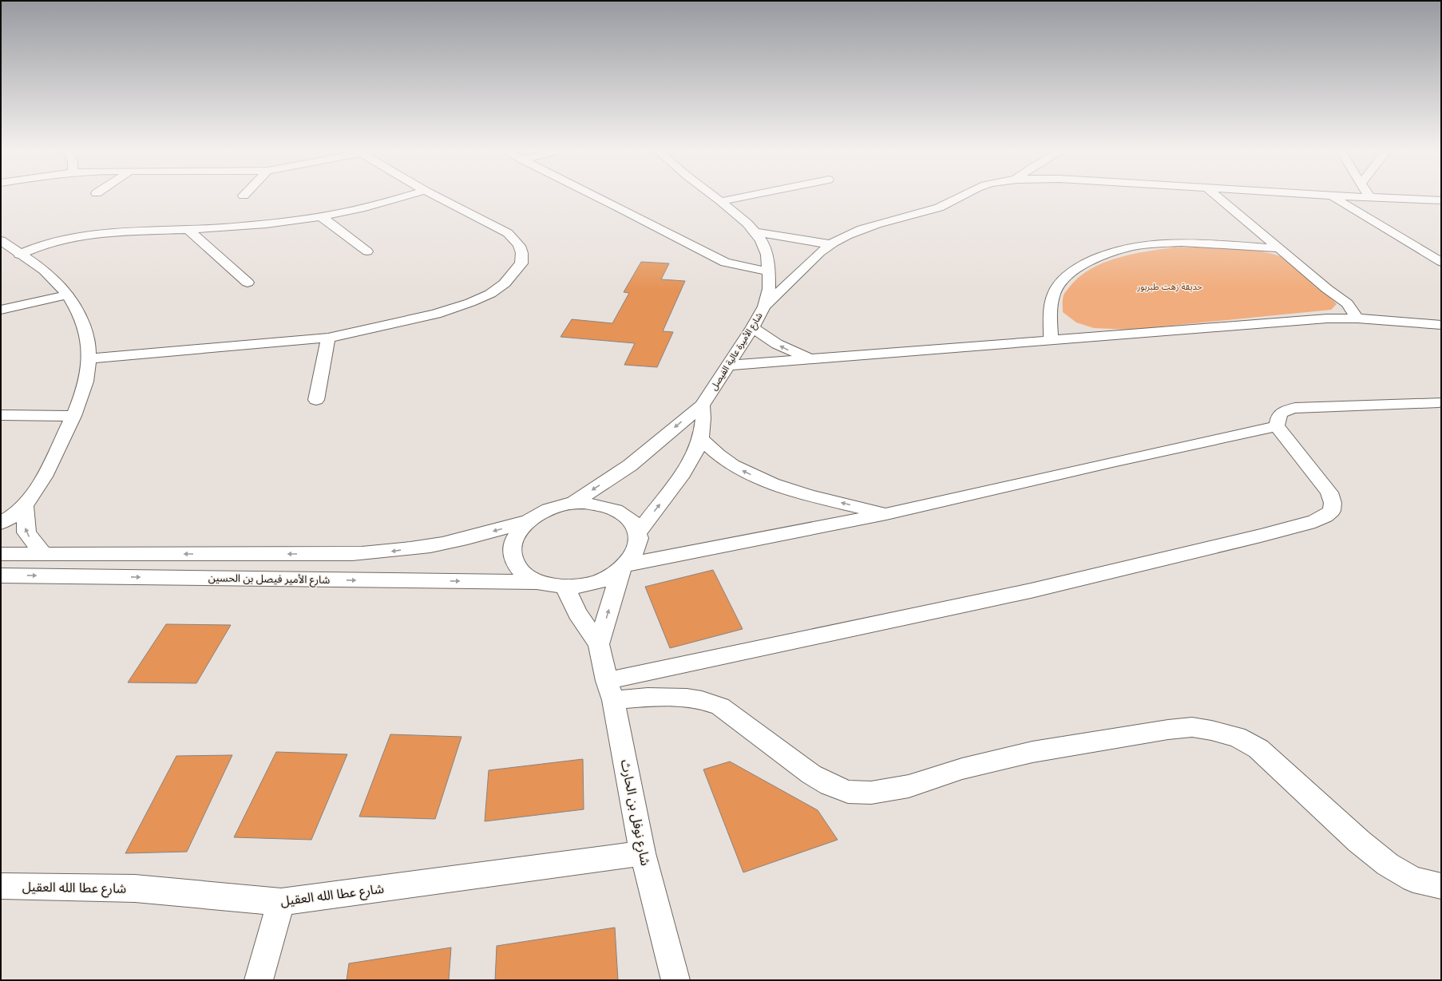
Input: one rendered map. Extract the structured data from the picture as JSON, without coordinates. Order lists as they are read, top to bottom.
{
  "streets": {
    "street": [
      "شارع الأميرة عالية الفيصل",
      "شارع الأمير فيصل بن الحسين",
      "شارع نوفل بن الحارث",
      "شارع عطا الله العقيل"
    ]
  },
  "crossings": [
    ["شارع الأميرة عالية الفيصل", "شارع الأمير فيصل بن الحسين"],
    ["شارع الأميرة عالية الفيصل", "شارع نوفل بن الحارث"],
    ["شارع الأمير فيصل بن الحسين", "شارع نوفل بن الحارث"],
    ["شارع نوفل بن الحارث", "شارع عطا الله العقيل"]
  ],
  "parks": ["حديقة زهت طبربور"]
}
